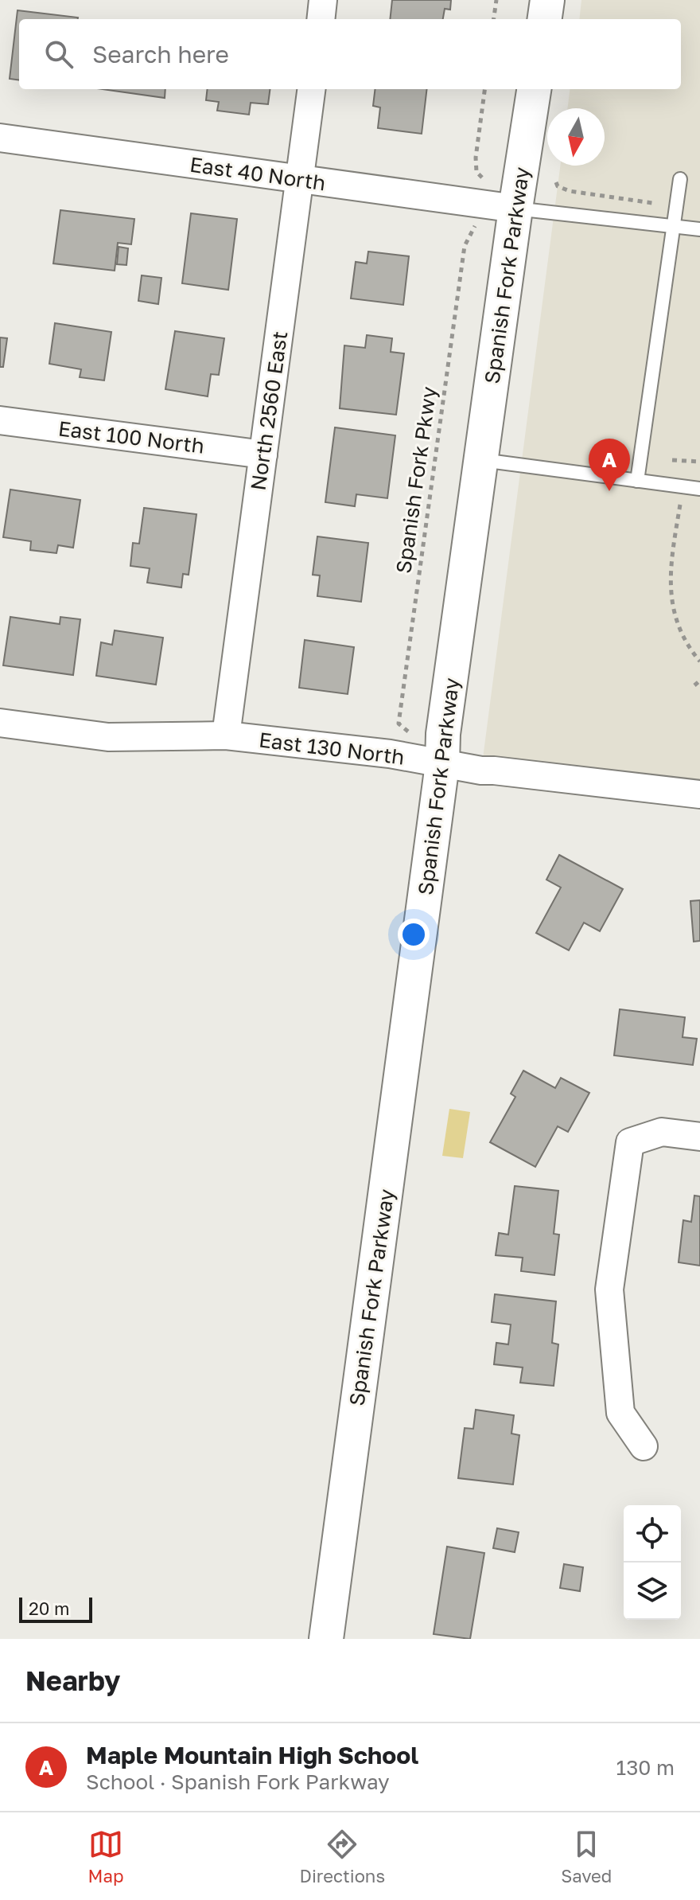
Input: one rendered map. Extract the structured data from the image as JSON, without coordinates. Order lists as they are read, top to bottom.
{
  "streets": {
    "street": [
      "East 40 North",
      "Spanish Fork Parkway",
      "North 2560 East",
      "East 100 North",
      "East 130 North"
    ],
    "path": ["Spanish Fork Pkwy"]
  },
  "crossings": [
    ["East 40 North", "Spanish Fork Parkway"],
    ["East 40 North", "North 2560 East"],
    ["Spanish Fork Parkway", "East 130 North"],
    ["North 2560 East", "East 100 North"],
    ["North 2560 East", "East 130 North"]
  ],
  "scale_bar": "20 m",
  "north": "bottom",
  "page": {
    "search": "Search here",
    "pins": "A",
    "scale": "20 m",
    "heading": "Nearby",
    "list": [
      {
        "mark": "A",
        "name": "Maple Mountain High School",
        "note": "School · Spanish Fork Parkway",
        "value": "130 m"
      }
    ],
    "nav": ["Map", "Directions", "Saved"]
  }
}
